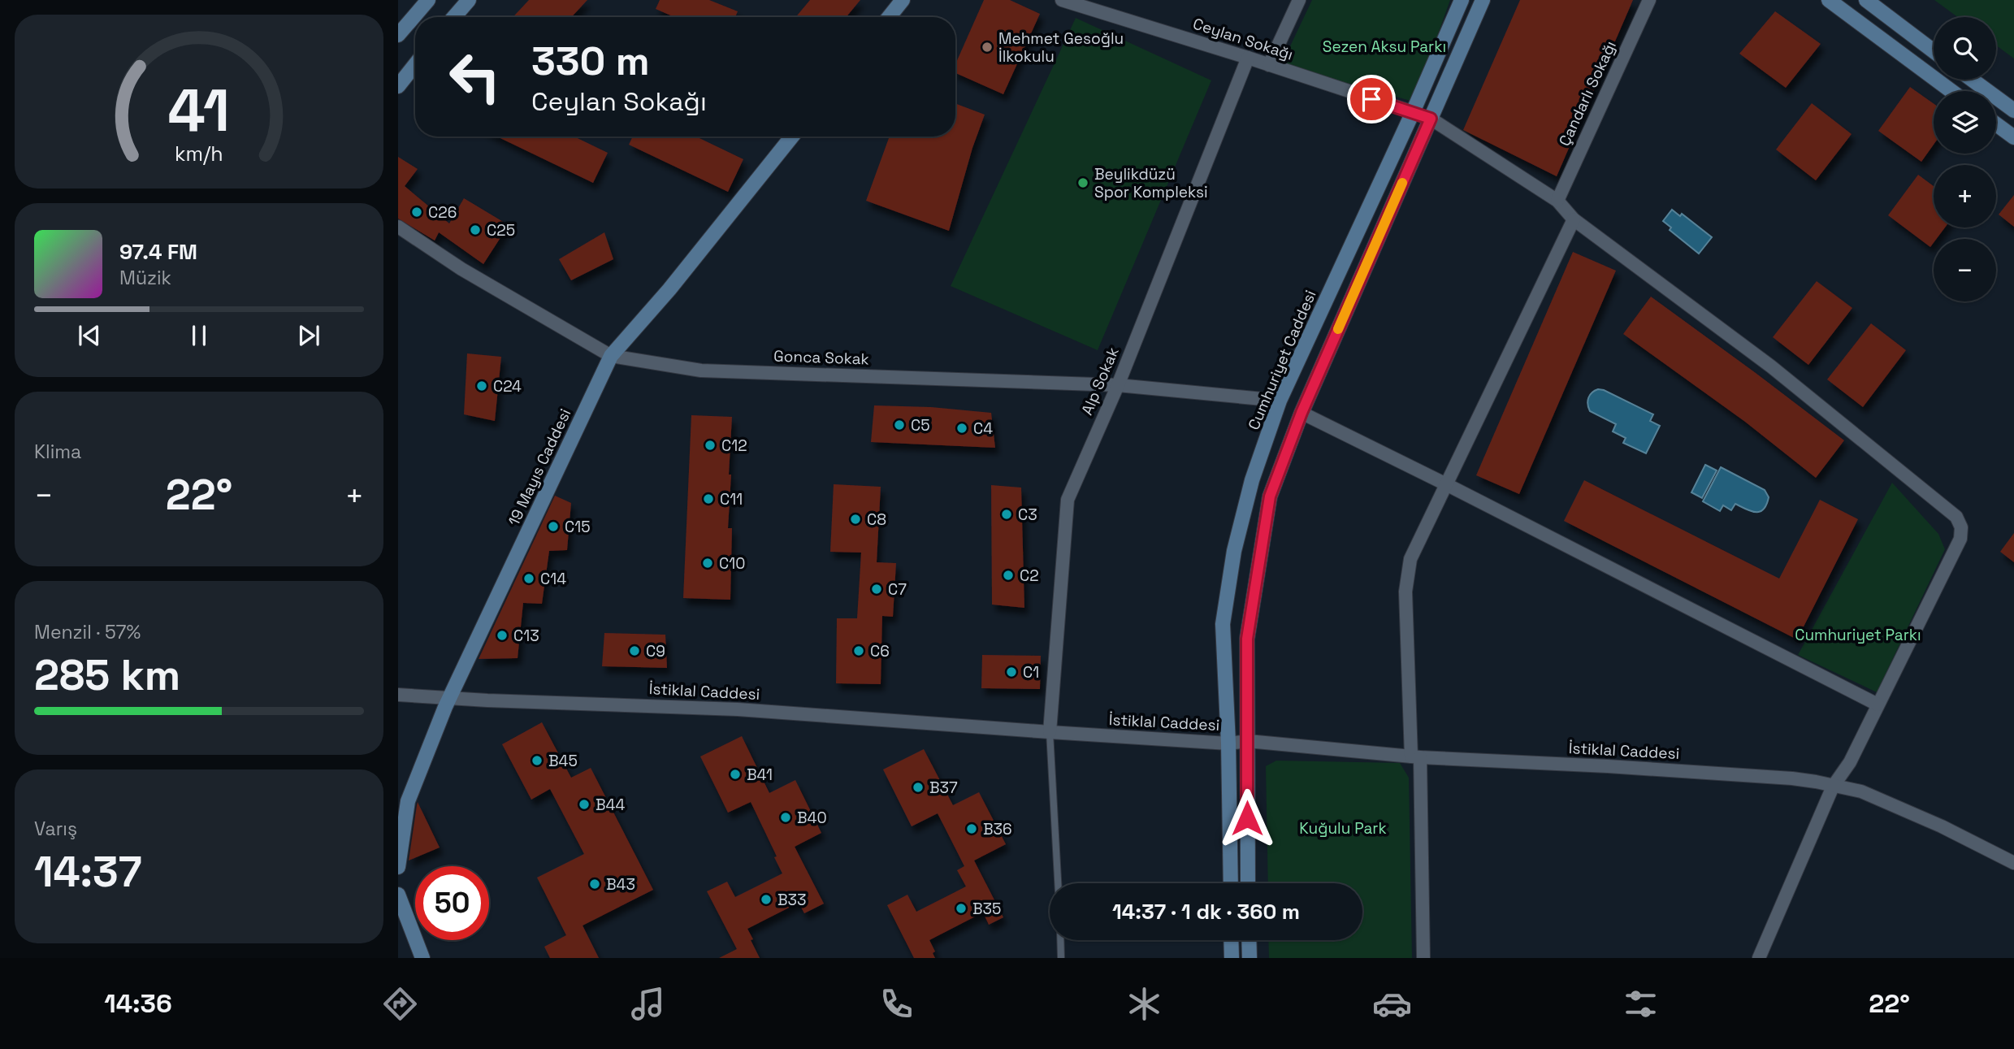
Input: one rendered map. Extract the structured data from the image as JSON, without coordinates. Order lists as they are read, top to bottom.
{
  "streets": {
    "main road": ["Cumhuriyet Caddesi", "19 Mayıs Caddesi"],
    "street": [
      "Ceylan Sokağı",
      "Çandarlı Sokağı",
      "Gonca Sokak",
      "Alp Sokak",
      "İstiklal Caddesi"
    ]
  },
  "crossings": [
    ["Ceylan Sokağı", "Cumhuriyet Caddesi"],
    ["Ceylan Sokağı", "Alp Sokak"],
    ["Gonca Sokak", "Cumhuriyet Caddesi"],
    ["Gonca Sokak", "Alp Sokak"],
    ["Gonca Sokak", "19 Mayıs Caddesi"],
    ["Cumhuriyet Caddesi", "İstiklal Caddesi"],
    ["Alp Sokak", "İstiklal Caddesi"],
    ["19 Mayıs Caddesi", "İstiklal Caddesi"]
  ],
  "parks": ["Sezen Aksu Parkı", "Cumhuriyet Parkı", "Kuğulu Park"],
  "places": [
    "Mehmet Gesoğlu İlkokulu",
    "Beylikdüzü Spor Kompleksi",
    "C26",
    "C25",
    "C24",
    "C5",
    "C4",
    "C12",
    "C11",
    "C3",
    "C8",
    "C15",
    "C10",
    "C2",
    "C14",
    "C7",
    "C13",
    "C9",
    "C6",
    "C1",
    "B45",
    "B41",
    "B37",
    "B44",
    "B40",
    "B36",
    "B43",
    "B33",
    "B35"
  ],
  "page": {
    "map_buttons": ["+", "−"],
    "turn": ["330 m", "Ceylan Sokağı"],
    "song": ["97.4 FM", "Müzik"],
    "tile": [
      "Klima",
      ["Menzil · 57%", "285 km"],
      ["Varış", "14:37"]
    ],
    "heat": ["−", "22°", "+"],
    "limit": "50",
    "trip": "14:37 · 1 dk · 360 m",
    "tabs": ["14:36", "22°"],
    "gauge": ["41", "km/h"]
  }
}
